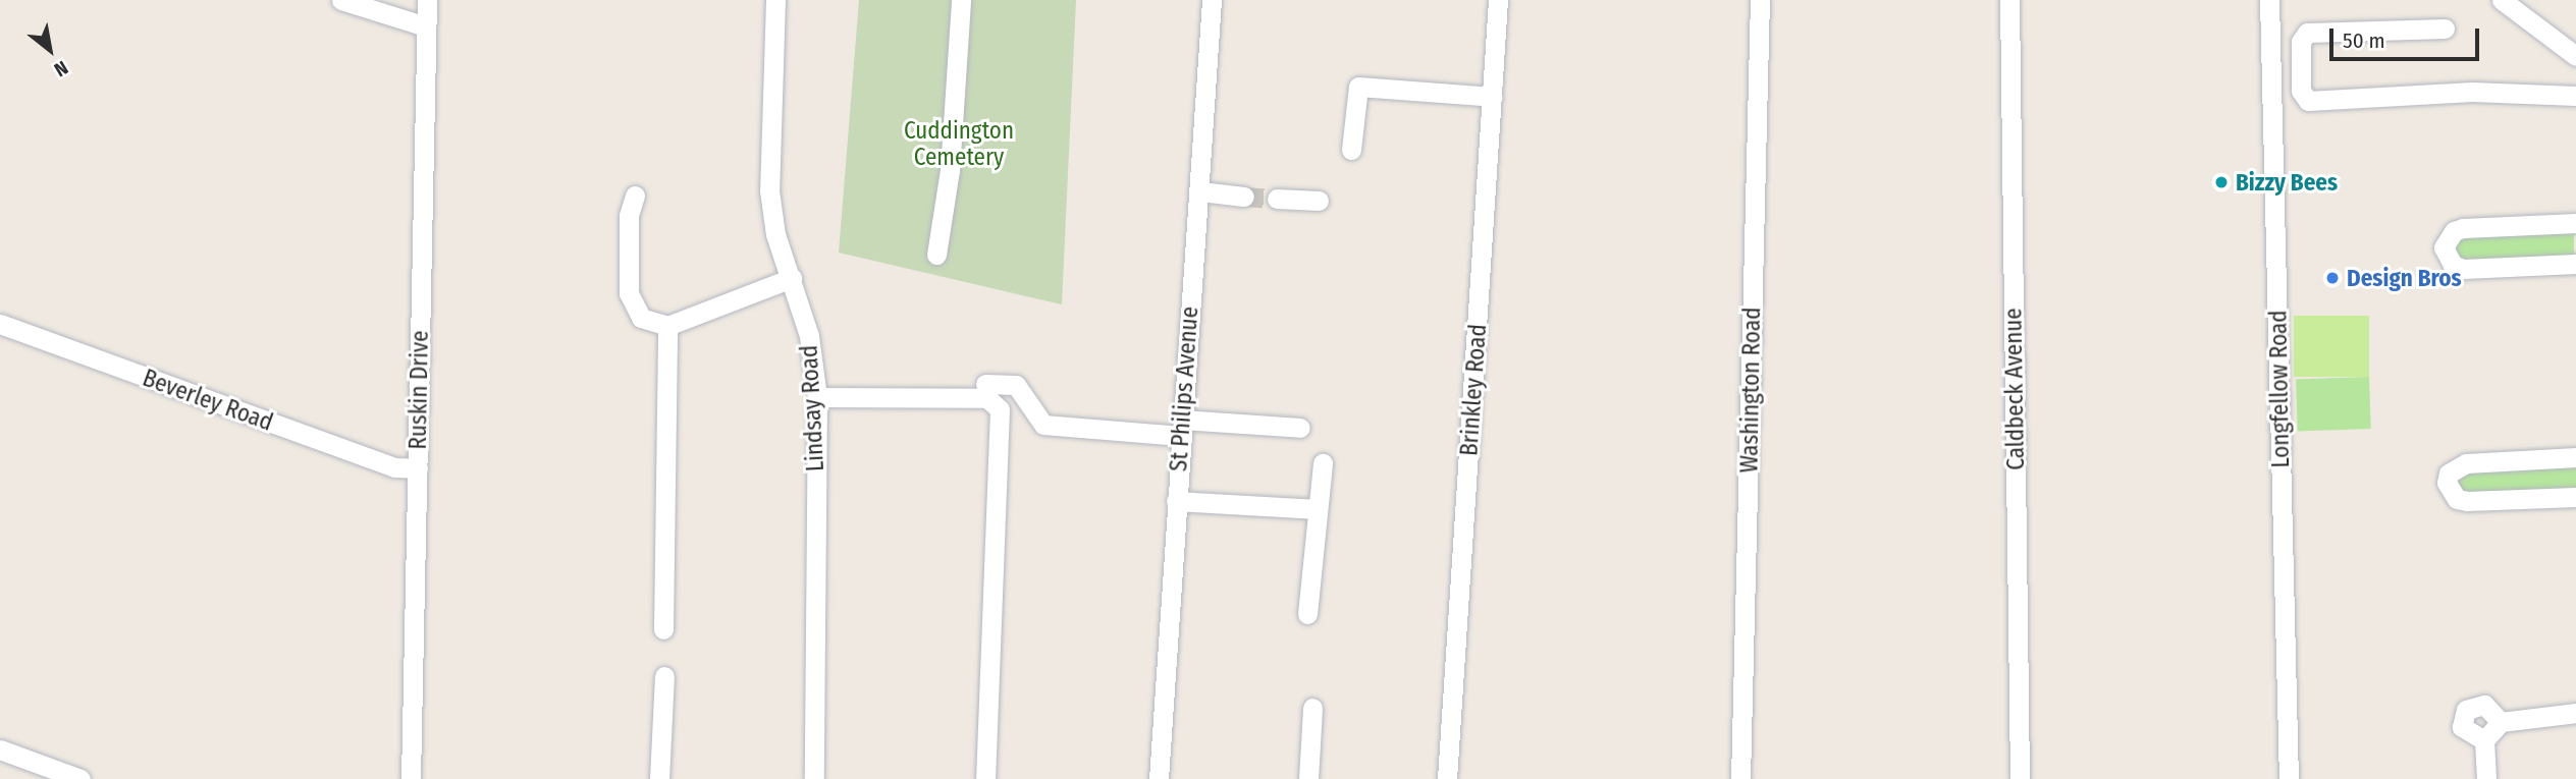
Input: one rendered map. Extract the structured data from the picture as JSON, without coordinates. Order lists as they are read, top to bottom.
{
  "streets": {
    "street": [
      "St Philips Avenue",
      "Caldbeck Avenue",
      "Longfellow Road",
      "Ruskin Drive",
      "Brinkley Road",
      "Washington Road",
      "Beverley Road",
      "Lindsay Road"
    ]
  },
  "crossings": [
    ["Ruskin Drive", "Beverley Road"]
  ],
  "parks": ["Cuddington Cemetery"],
  "places": ["Bizzy Bees", "Design Bros"],
  "scale_bar": "50 m",
  "north": "bottom right"
}
